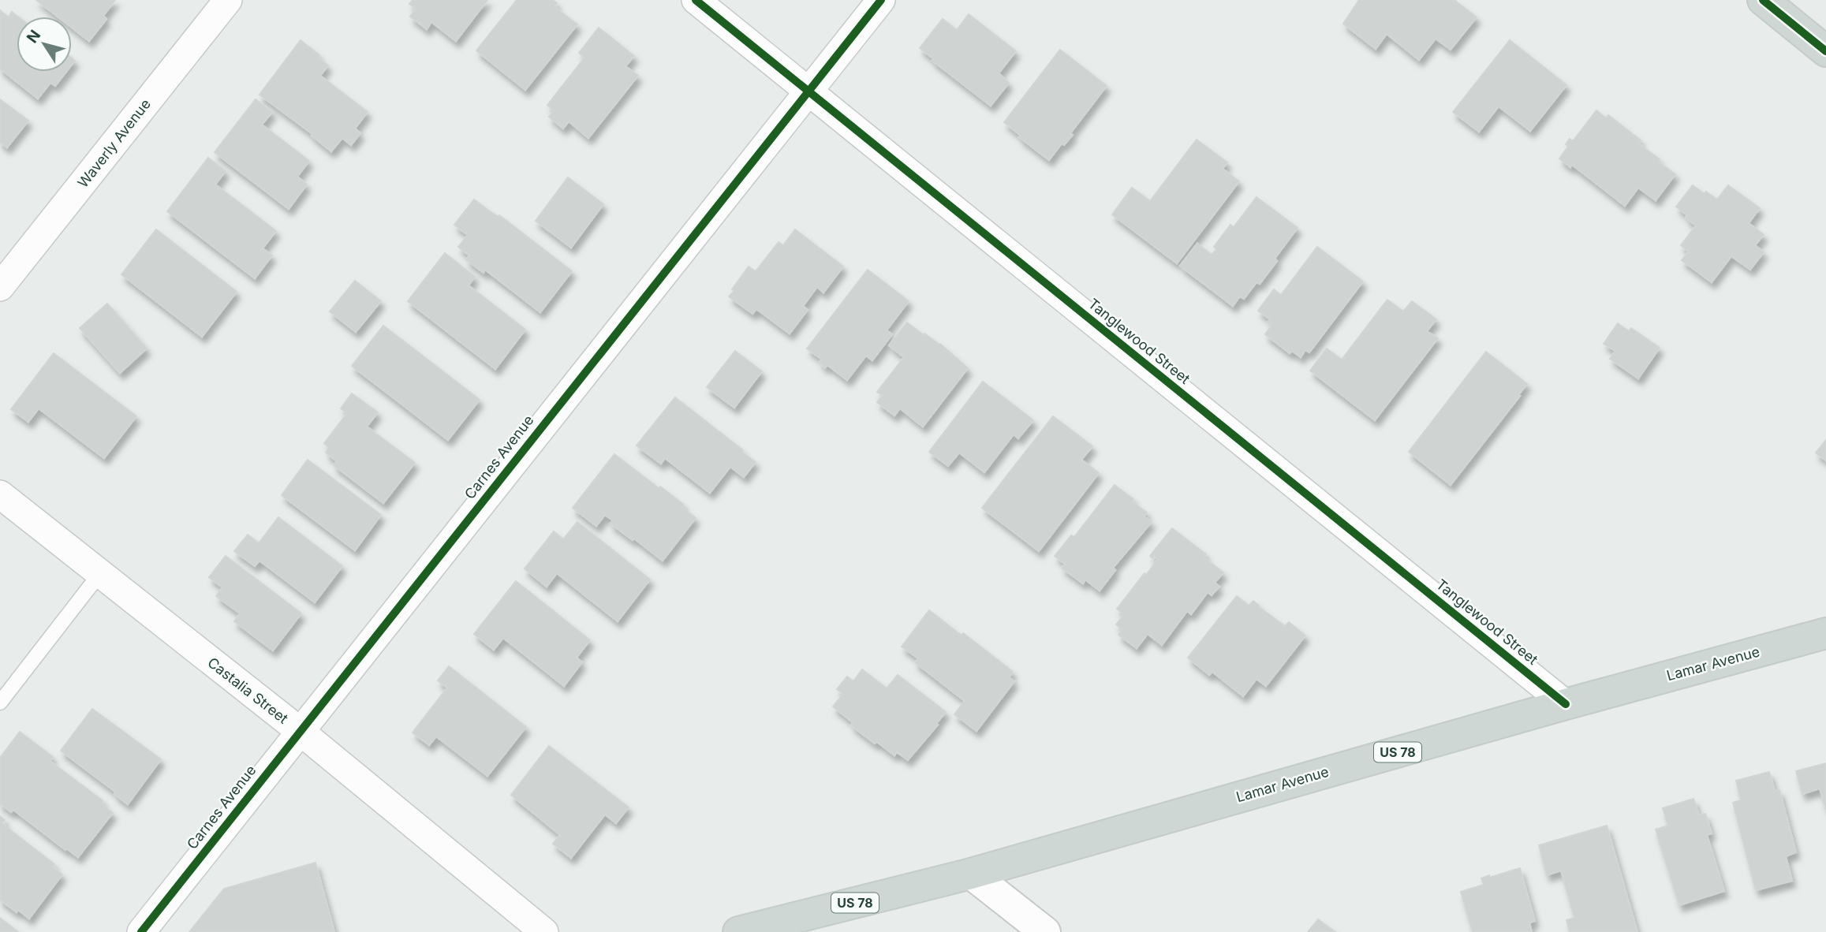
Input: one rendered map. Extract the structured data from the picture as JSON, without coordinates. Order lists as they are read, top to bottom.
{
  "streets": {
    "main road": ["Lamar Avenue", "US 78"],
    "street": [
      "Waverly Avenue",
      "Tanglewood Street",
      "Carnes Avenue",
      "Castalia Street"
    ]
  },
  "crossings": [
    ["Tanglewood Street", "Carnes Avenue"],
    ["Tanglewood Street", "Lamar Avenue"],
    ["Carnes Avenue", "Castalia Street"]
  ],
  "north": "top left"
}
